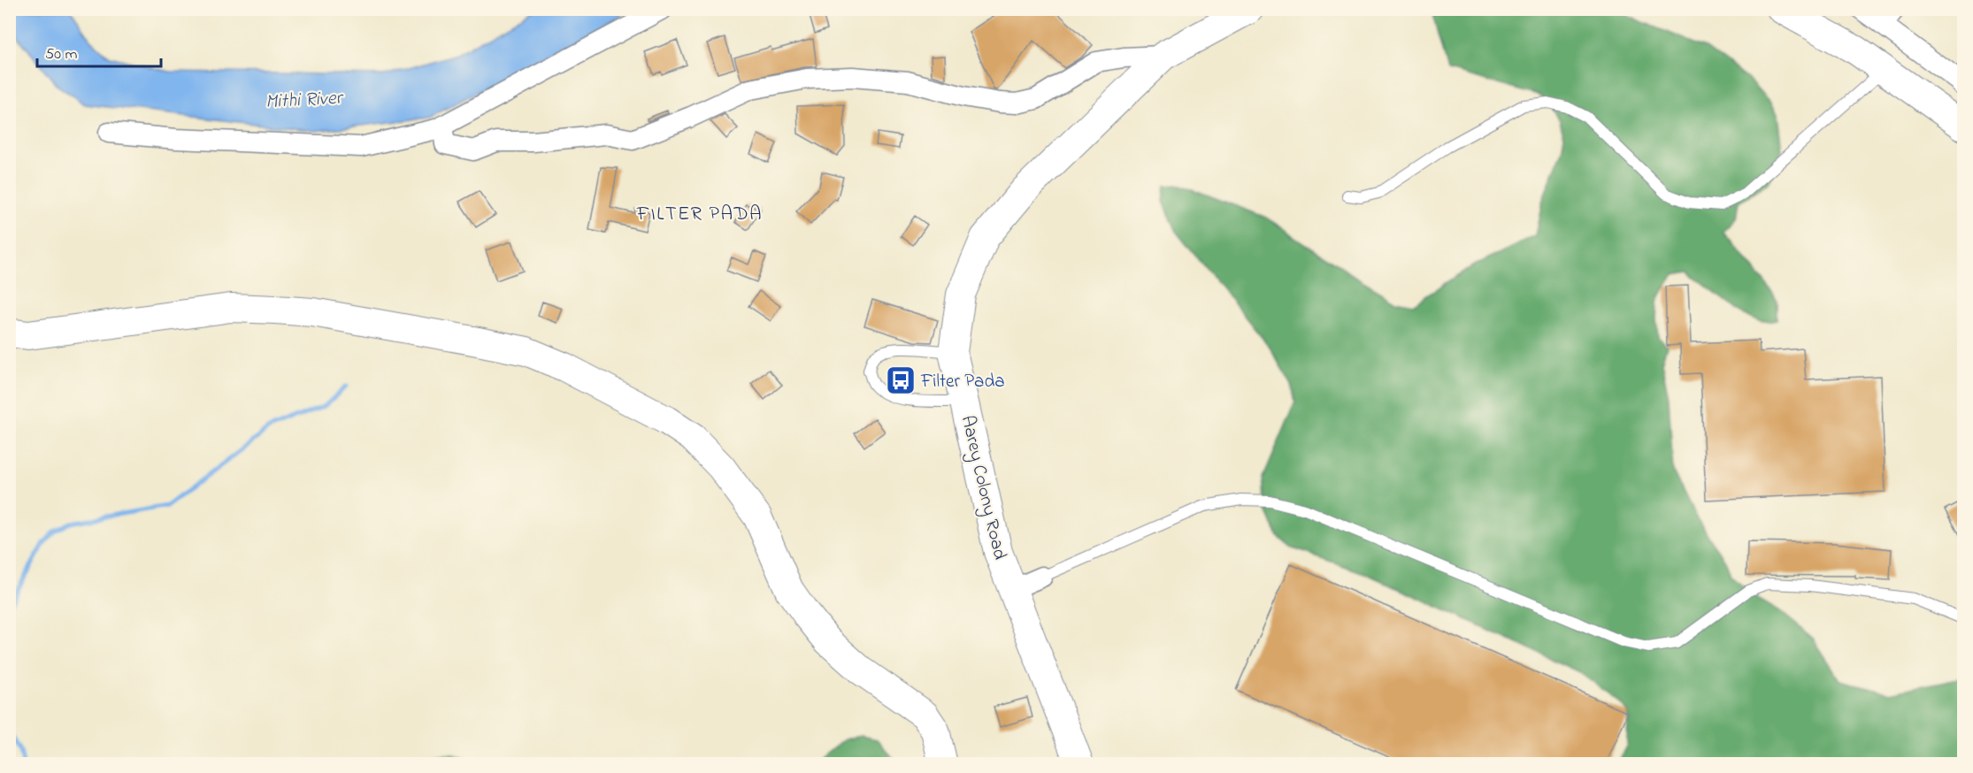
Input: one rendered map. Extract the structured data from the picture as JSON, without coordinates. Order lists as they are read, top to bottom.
{
  "streets": {
    "main road": ["Aarey Colony Road"]
  },
  "districts": ["FILTER PADA"],
  "water": ["Mithi River"],
  "places": {
    "bus stop": ["Filter Pada"]
  },
  "scale_bar": "50 m"
}
